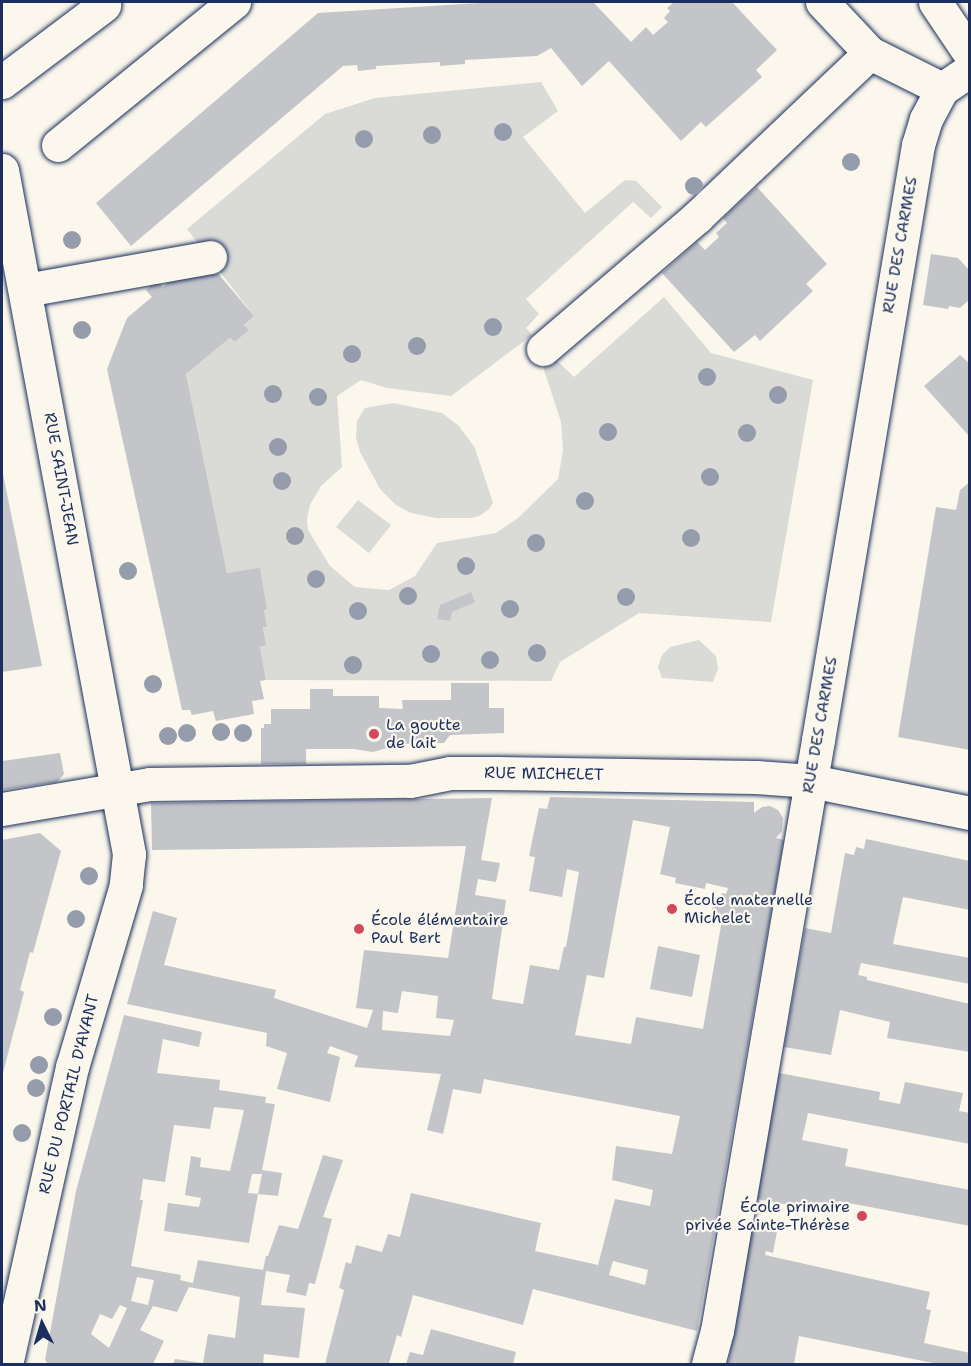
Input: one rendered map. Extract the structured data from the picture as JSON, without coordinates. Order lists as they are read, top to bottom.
{
  "streets": {
    "street": [
      "RUE DES CARMES",
      "RUE SAINT-JEAN",
      "RUE MICHELET",
      "RUE DU PORTAIL D'AVANT"
    ]
  },
  "crossings": [
    ["RUE DES CARMES", "RUE MICHELET"],
    ["RUE SAINT-JEAN", "RUE MICHELET"],
    ["RUE SAINT-JEAN", "RUE DU PORTAIL D'AVANT"],
    ["RUE MICHELET", "RUE DU PORTAIL D'AVANT"]
  ],
  "places": [
    "La goutte de lait",
    "École maternelle Michelet",
    "École élémentaire Paul Bert",
    "École primaire privée Sainte-Thérèse"
  ],
  "north": "top"
}
